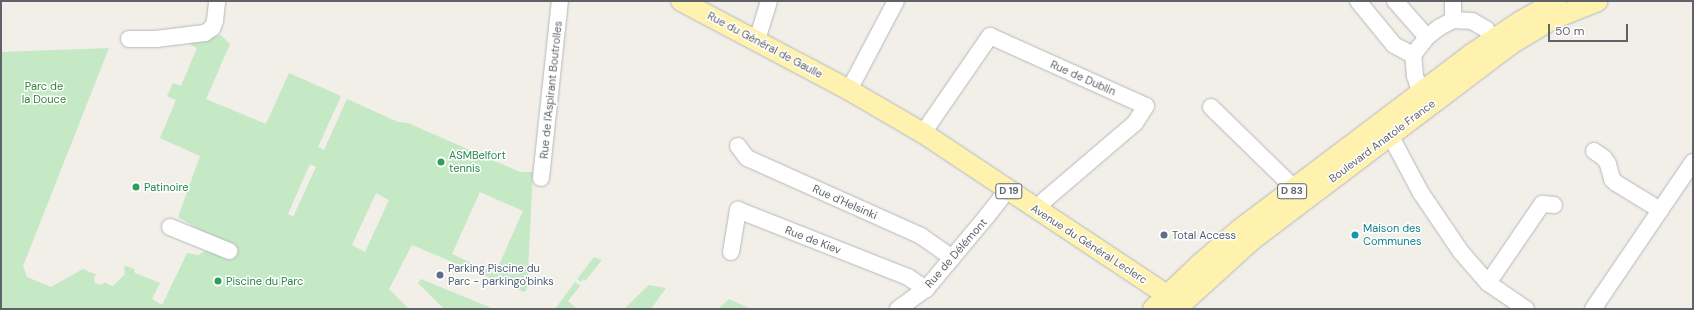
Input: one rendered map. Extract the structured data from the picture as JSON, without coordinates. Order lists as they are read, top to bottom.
{
  "streets": {
    "main road": [
      "Rue du Général de Gaulle",
      "Boulevard Anatole France",
      "D 19",
      "D 83",
      "Avenue du Général Leclerc"
    ],
    "street": [
      "Rue de Dublin",
      "Rue de l'Aspirant Boutrolles",
      "Rue d'Helsinki",
      "Rue de Kiev",
      "Rue de Délémont"
    ]
  },
  "crossings": [
    ["Rue du Général de Gaulle", "Avenue du Général Leclerc"],
    ["Rue de Dublin", "Avenue du Général Leclerc"],
    ["Boulevard Anatole France", "Avenue du Général Leclerc"],
    ["Rue d'Helsinki", "Rue de Délémont"],
    ["Rue de Kiev", "Rue de Délémont"],
    ["Avenue du Général Leclerc", "Rue de Délémont"]
  ],
  "parks": ["Parc de la Douce"],
  "places": [
    "ASMBelfort tennis",
    "Patinoire",
    "Total Access",
    "Maison des Communes",
    "Parking Piscine du Parc - parkingo'binks",
    "Piscine du Parc"
  ],
  "scale_bar": "50 m"
}
